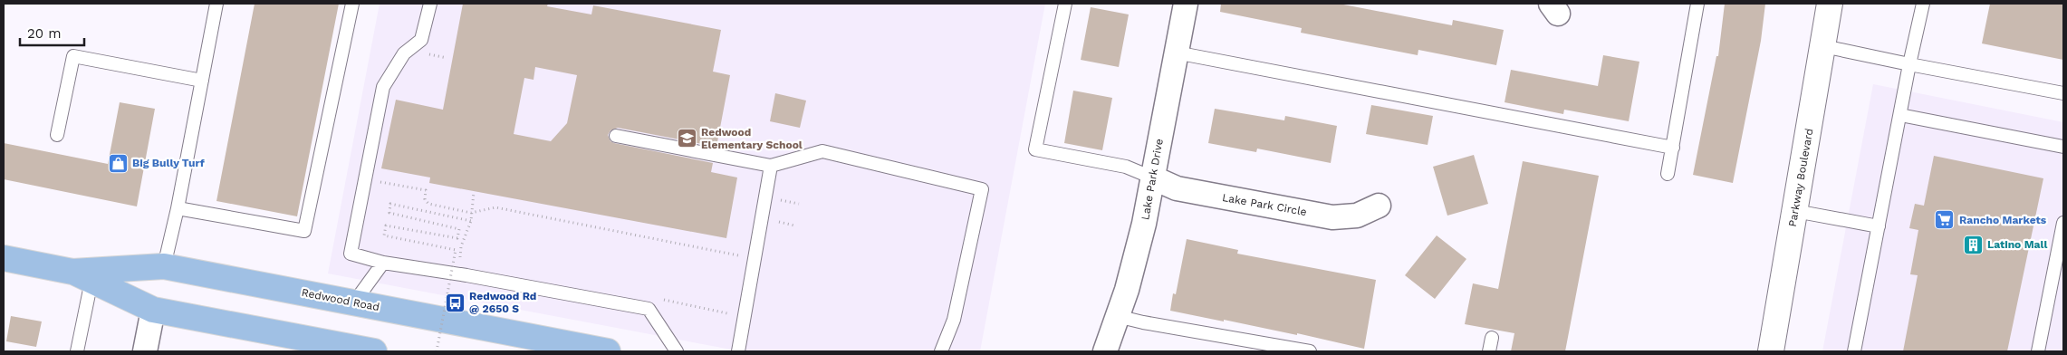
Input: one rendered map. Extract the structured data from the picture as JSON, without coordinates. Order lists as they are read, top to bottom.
{
  "streets": {
    "main road": ["Redwood Road"],
    "street": ["Parkway Boulevard", "Lake Park Drive", "Lake Park Circle"]
  },
  "crossings": [
    ["Lake Park Drive", "Lake Park Circle"]
  ],
  "places": {
    "school or university": ["Redwood Elementary School"],
    "shop": ["Big Bully Turf"],
    "supermarket": ["Rancho Markets"],
    "building": ["Latino Mall"],
    "bus stop": ["Redwood Rd @ 2650 S"]
  },
  "scale_bar": "20 m"
}
